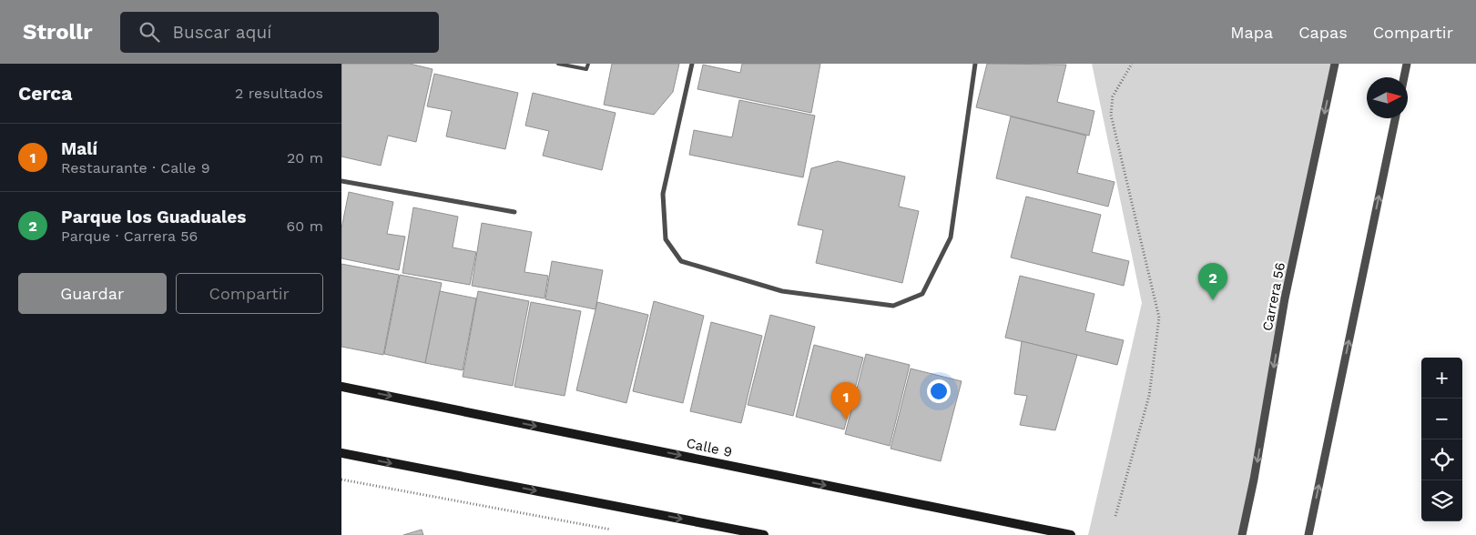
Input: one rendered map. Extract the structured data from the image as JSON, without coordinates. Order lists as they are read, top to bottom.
{
  "streets": {
    "main road": ["Calle 9"],
    "street": ["Carrera 56"]
  },
  "north": "right",
  "page": {
    "header": "Strollr",
    "search": "Buscar aquí",
    "nav": ["Mapa", "Capas", "Compartir"],
    "heading": ["Cerca", "2 resultados"],
    "list": [
      {
        "mark": "1",
        "name": "Malí",
        "note": "Restaurante · Calle 9",
        "value": "20 m"
      },
      {
        "mark": "2",
        "name": "Parque los Guaduales",
        "note": "Parque · Carrera 56",
        "value": "60 m"
      }
    ],
    "buttons": ["Guardar", "Compartir"],
    "pins": ["2", "1"],
    "map_buttons": ["+", "−"]
  }
}
